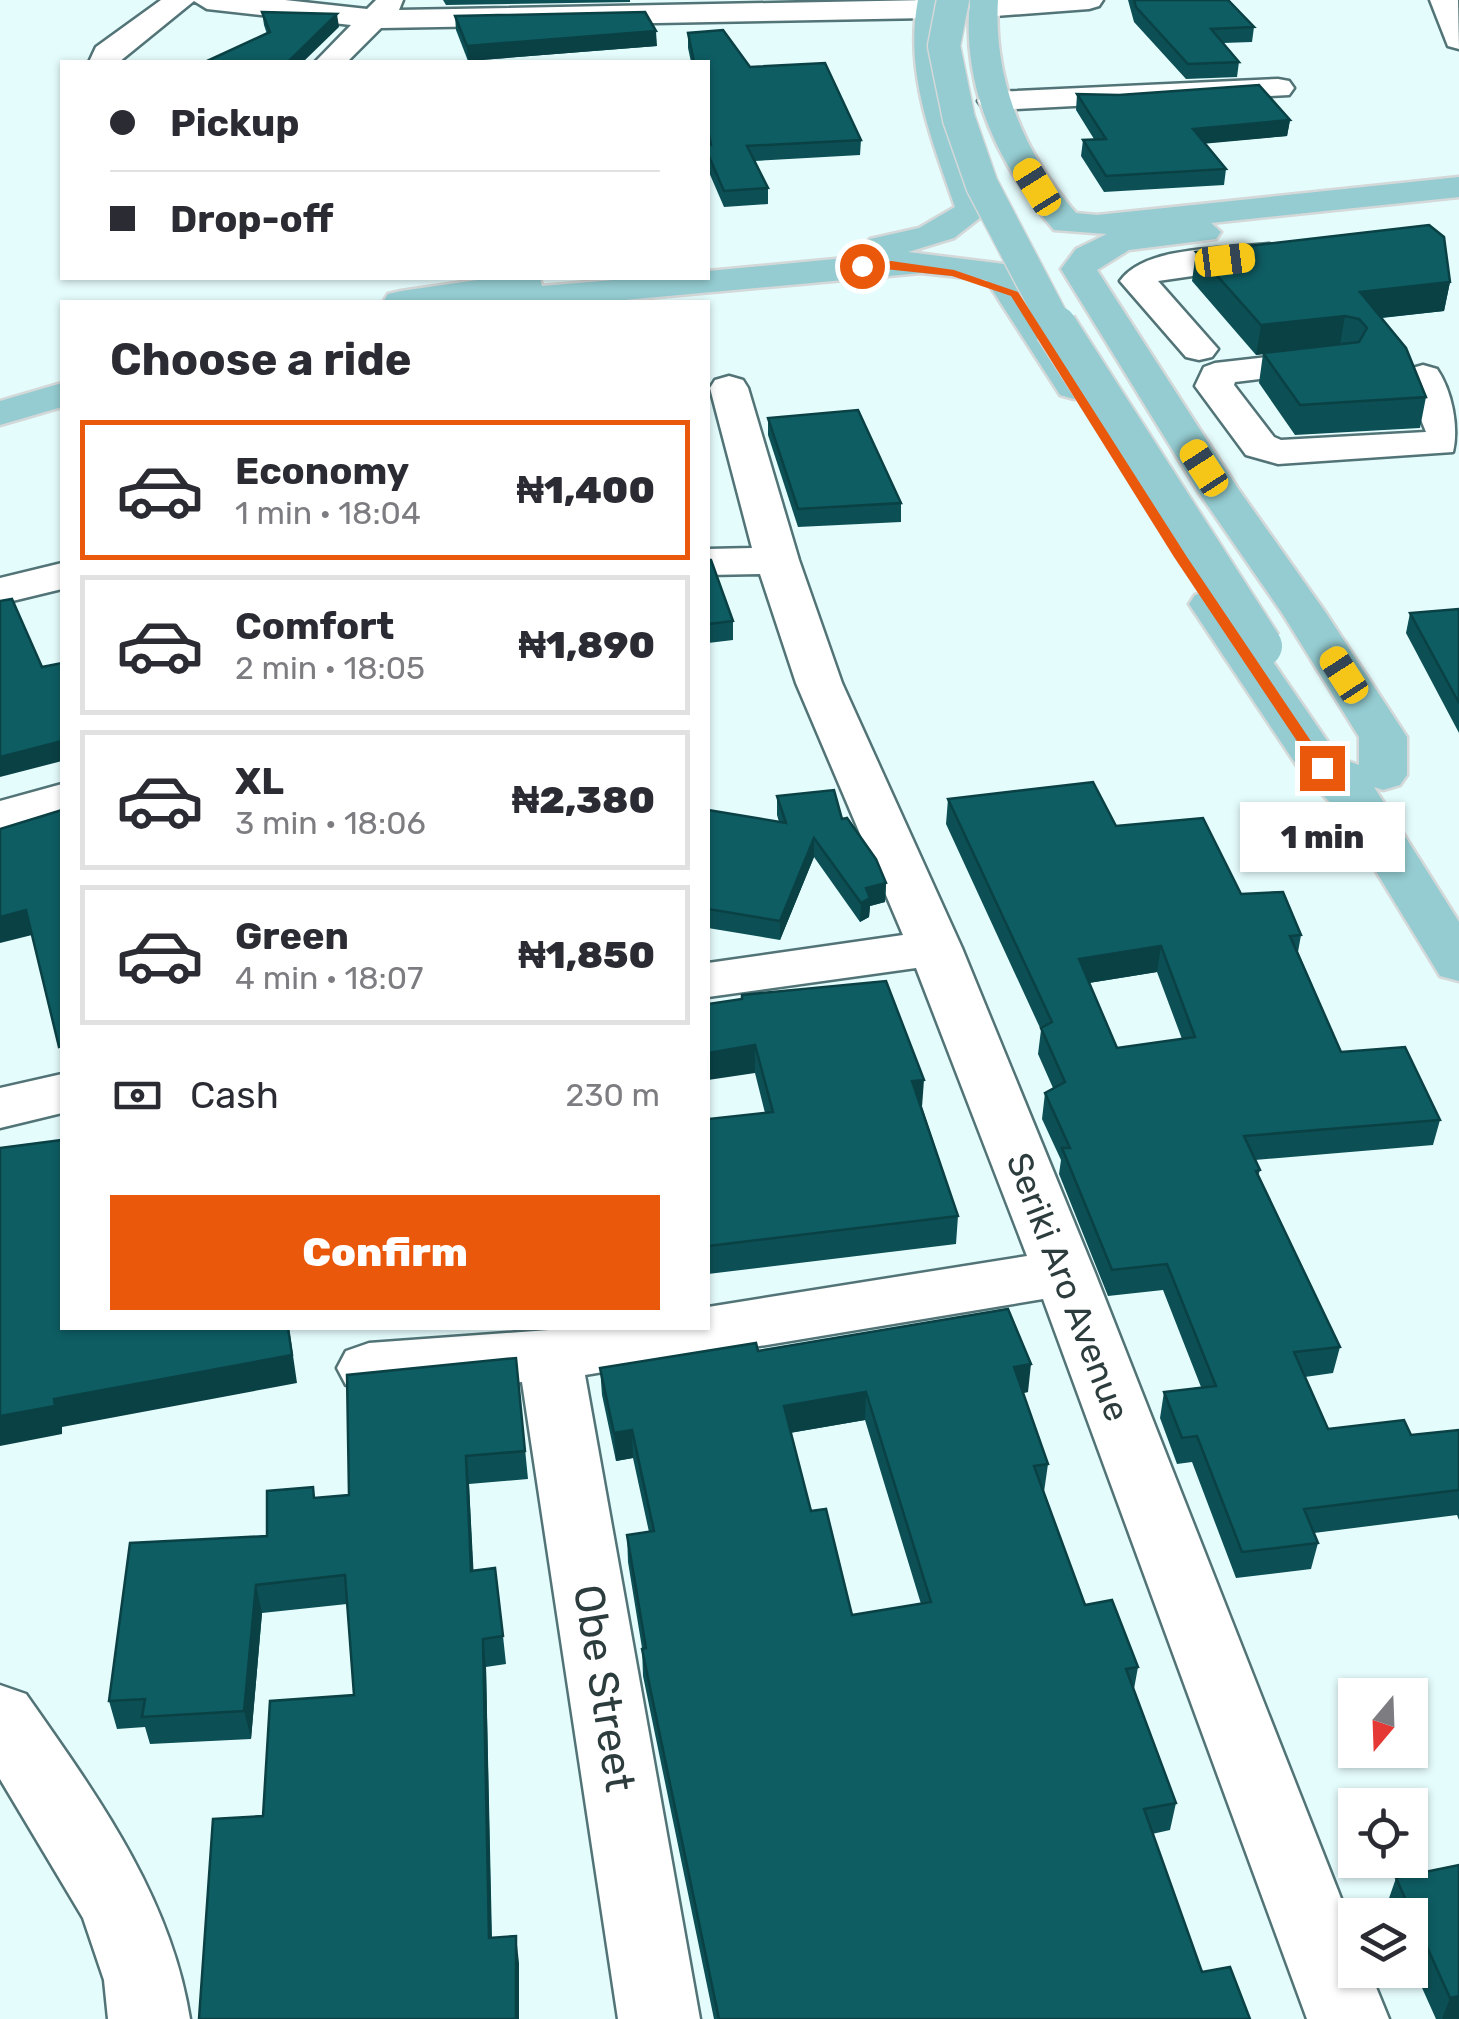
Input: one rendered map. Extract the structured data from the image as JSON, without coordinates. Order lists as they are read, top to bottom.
{
  "streets": {
    "street": ["Seriki Aro Avenue", "Obe Street"]
  },
  "north": "bottom",
  "page": {
    "banner": ["Pickup", "Drop-off"],
    "heading": "Choose a ride",
    "list": [
      {
        "name": "Economy",
        "note": "1 min · 18:04",
        "value": "₦1,400"
      },
      {
        "name": "Comfort",
        "note": "2 min · 18:05",
        "value": "₦1,890"
      },
      {
        "name": "XL",
        "note": "3 min · 18:06",
        "value": "₦2,380"
      },
      {
        "name": "Green",
        "note": "4 min · 18:07",
        "value": "₦1,850"
      }
    ],
    "bubble": "1 min",
    "pay": ["Cash", "230 m"],
    "buttons": "Confirm"
  }
}
